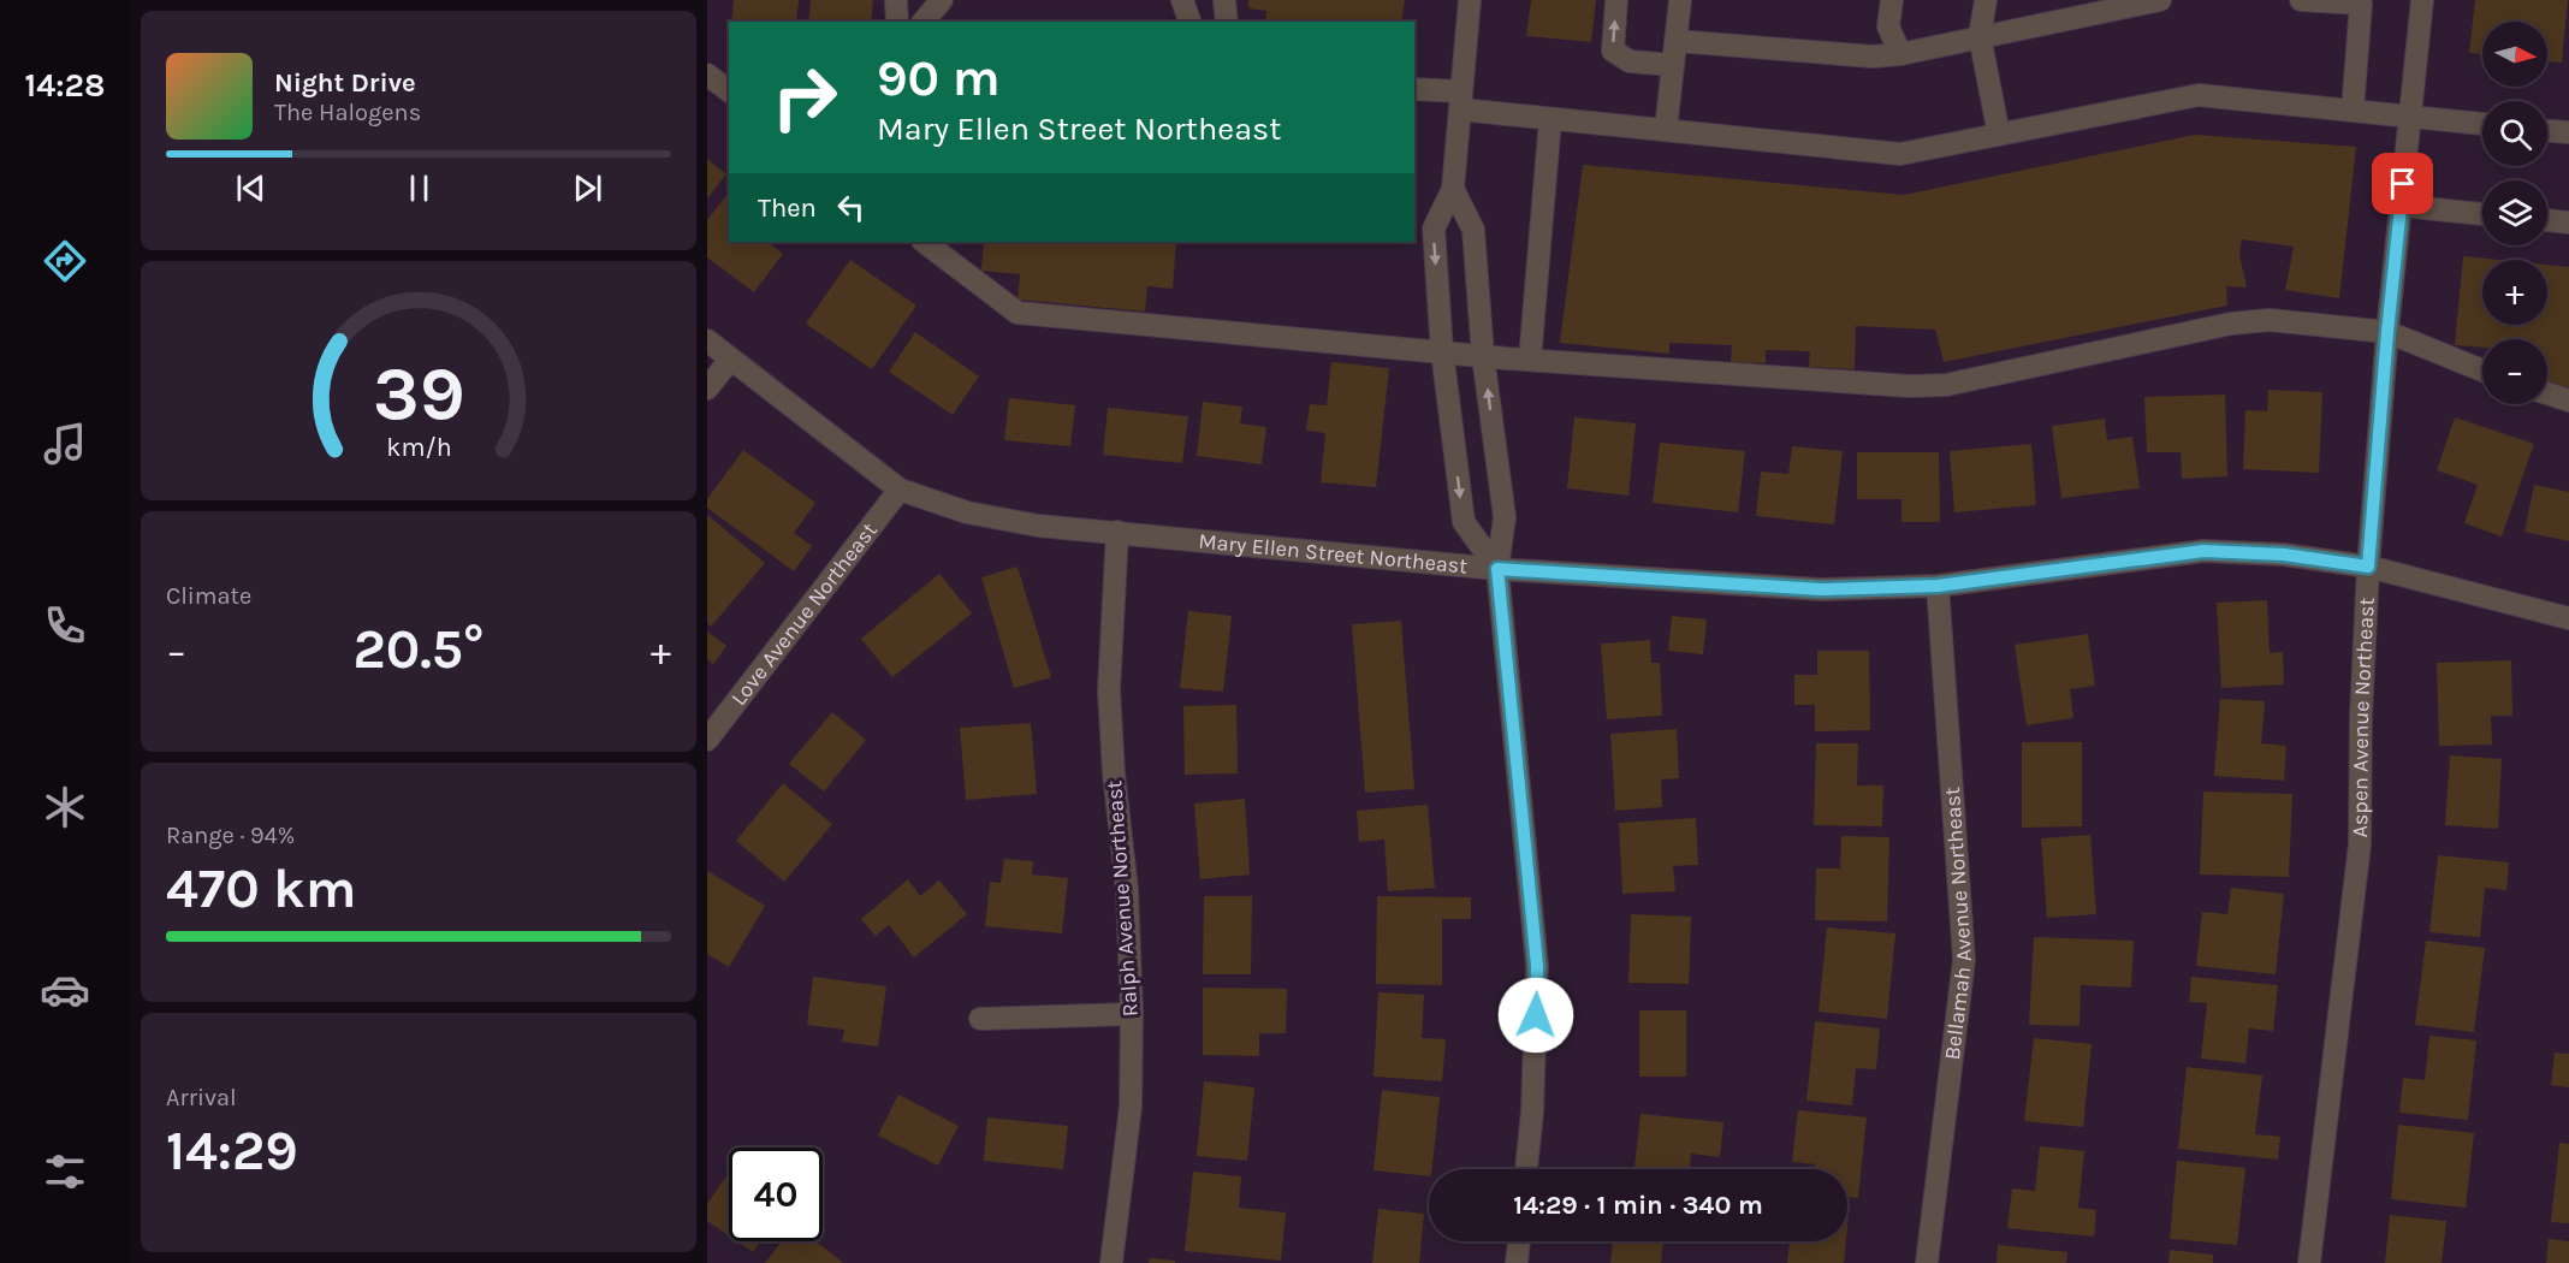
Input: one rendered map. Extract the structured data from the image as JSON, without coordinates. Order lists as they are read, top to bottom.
{
  "streets": {
    "street": [
      "Mary Ellen Street Northeast",
      "Love Avenue Northeast",
      "Aspen Avenue Northeast",
      "Ralph Avenue Northeast",
      "Bellamah Avenue Northeast"
    ]
  },
  "crossings": [
    ["Mary Ellen Street Northeast", "Love Avenue Northeast"],
    ["Mary Ellen Street Northeast", "Aspen Avenue Northeast"],
    ["Mary Ellen Street Northeast", "Ralph Avenue Northeast"],
    ["Mary Ellen Street Northeast", "Bellamah Avenue Northeast"]
  ],
  "north": "right",
  "page": {
    "tabs": "14:28",
    "map_buttons": ["+", "−"],
    "turn": ["90 m", "Mary Ellen Street Northeast"],
    "song": ["Night Drive", "The Halogens"],
    "then": "Then",
    "tile": [
      "Climate",
      ["Range · 94%", "470 km"],
      ["Arrival", "14:29"]
    ],
    "heat": ["−", "20.5°", "+"],
    "limit": "40",
    "trip": "14:29 · 1 min · 340 m",
    "gauge": ["39", "km/h"]
  }
}
